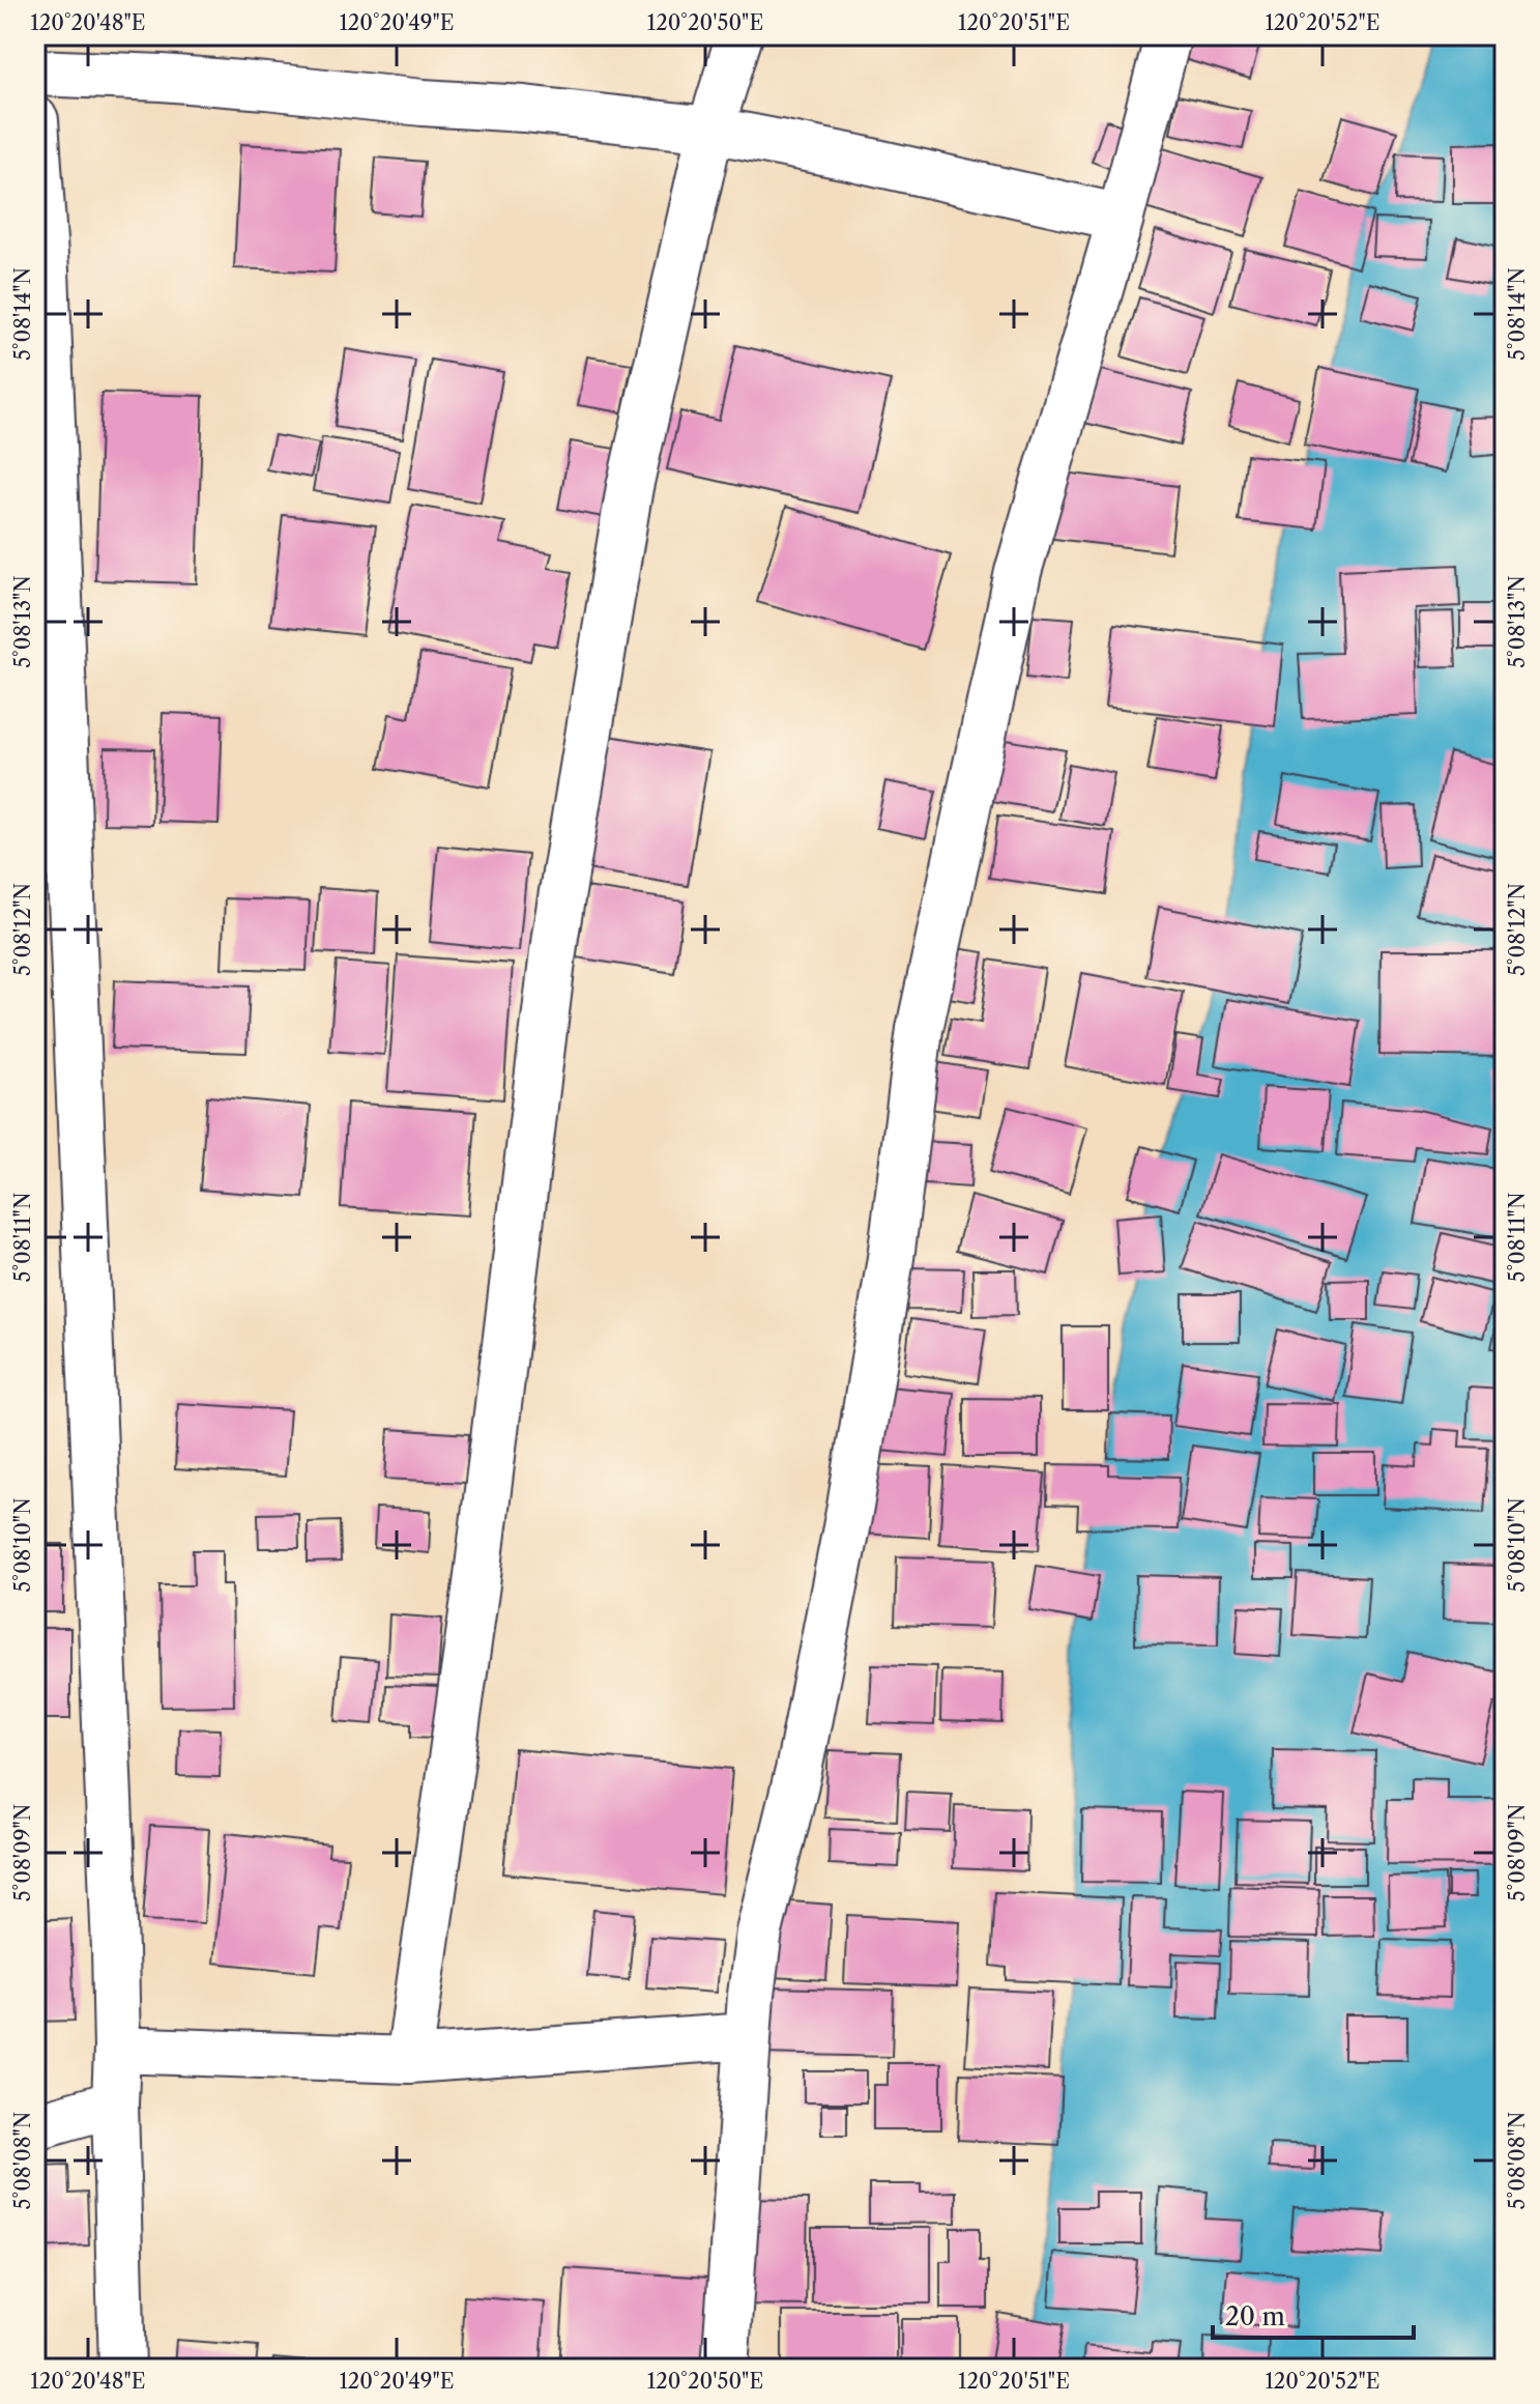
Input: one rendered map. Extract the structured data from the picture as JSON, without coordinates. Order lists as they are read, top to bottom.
{
  "scale_bar": "20 m",
  "coordinates": [
    "120°20'48\"E",
    "120°20'49\"E",
    "120°20'50\"E",
    "120°20'51\"E",
    "120°20'52\"E",
    "5°08'14\"N",
    "5°08'13\"N",
    "5°08'12\"N",
    "5°08'11\"N",
    "5°08'10\"N",
    "5°08'09\"N",
    "5°08'08\"N"
  ]
}
